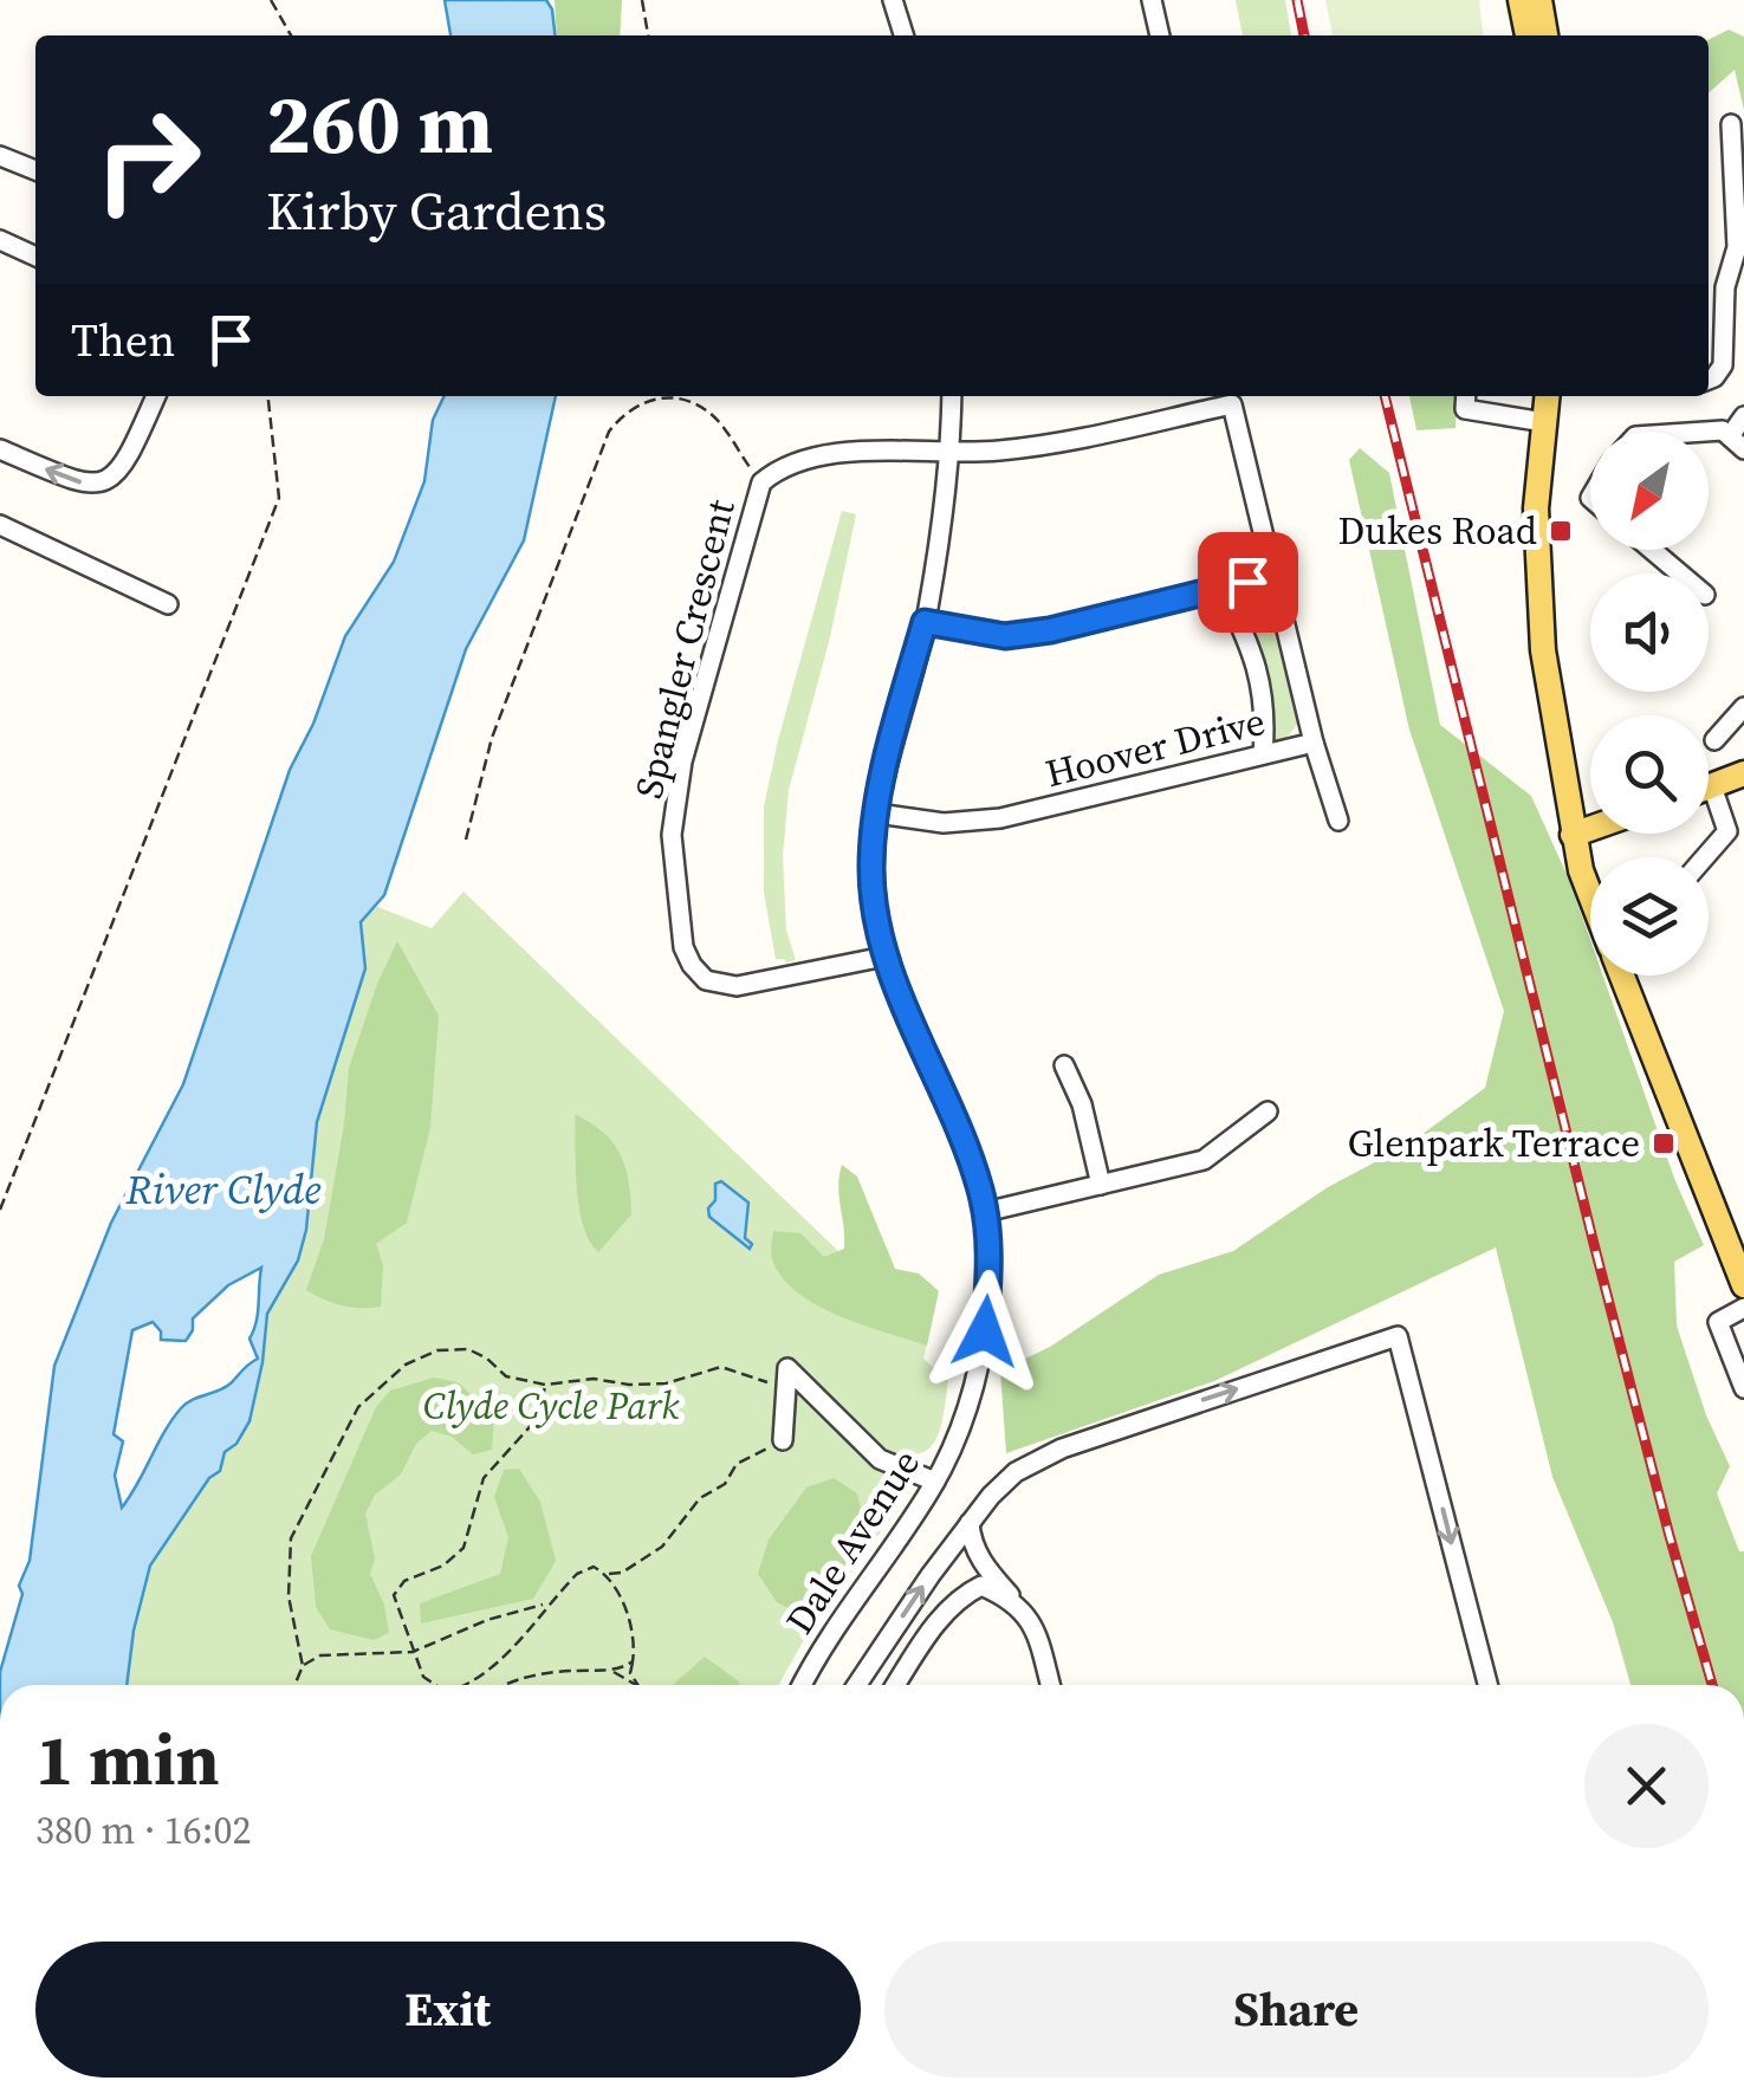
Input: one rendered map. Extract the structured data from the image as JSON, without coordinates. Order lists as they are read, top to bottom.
{
  "streets": {
    "street": ["Spangler Crescent", "Hoover Drive", "Dale Avenue"]
  },
  "crossings": [
    ["Spangler Crescent", "Hoover Drive"],
    ["Spangler Crescent", "Dale Avenue"],
    ["Hoover Drive", "Dale Avenue"]
  ],
  "water": ["River Clyde"],
  "parks": ["Clyde Cycle Park"],
  "places": {
    "transit": ["Dukes Road", "Glenpark Terrace"]
  },
  "north": "bottom left",
  "page": {
    "turn": ["260 m", "Kirby Gardens"],
    "then": "Then",
    "heading": ["1 min", "380 m · 16:02"],
    "buttons": ["Exit", "Share"]
  }
}
